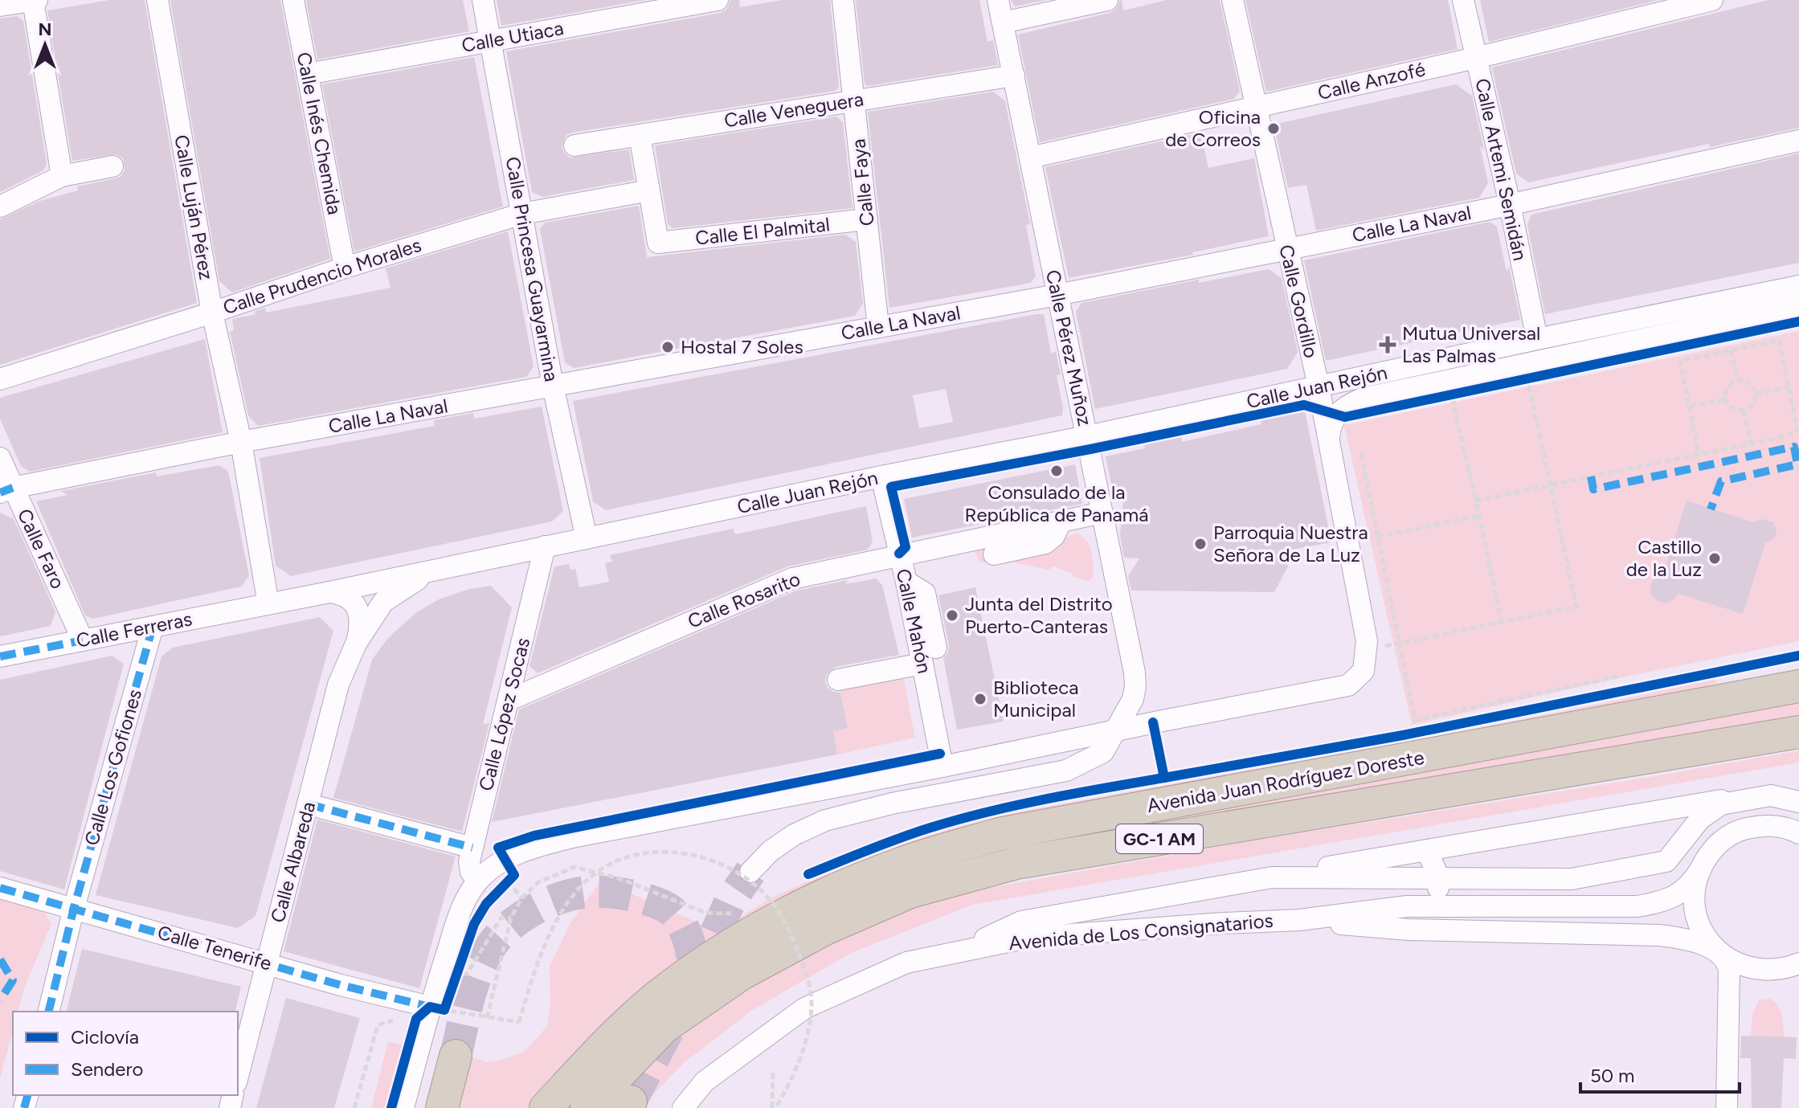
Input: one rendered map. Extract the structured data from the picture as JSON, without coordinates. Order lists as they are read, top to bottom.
{
  "streets": {
    "highway": ["Avenida Juan Rodríguez Doreste", "GC-1 AM"],
    "street": [
      "Calle Utiaca",
      "Calle Anzofé",
      "Calle Veneguera",
      "Calle Inés Chemida",
      "Calle Artemi Semidán",
      "Calle Faya",
      "Calle Luján Pérez",
      "Calle La Naval",
      "Calle El Palmital",
      "Calle Princesa Guayarmina",
      "Calle Prudencio Morales",
      "Calle Gordillo",
      "Calle Pérez Muñoz",
      "Calle Juan Rejón",
      "Calle Faro",
      "Calle Rosarito",
      "Calle Mahón",
      "Calle Ferreras",
      "Calle López Socas",
      "Calle Los Gofiones",
      "Calle Albareda",
      "Avenida de Los Consignatarios",
      "Calle Tenerife"
    ]
  },
  "crossings": [
    ["Calle Utiaca", "Calle Inés Chemida"],
    ["Calle Utiaca", "Calle Princesa Guayarmina"],
    ["Calle Anzofé", "Calle Artemi Semidán"],
    ["Calle Anzofé", "Calle Gordillo"],
    ["Calle Anzofé", "Calle Pérez Muñoz"],
    ["Calle Veneguera", "Calle Faya"],
    ["Calle Veneguera", "Calle Pérez Muñoz"],
    ["Calle Inés Chemida", "Calle Prudencio Morales"],
    ["Calle Artemi Semidán", "Calle La Naval"],
    ["Calle Artemi Semidán", "Calle Juan Rejón"],
    ["Calle Faya", "Calle La Naval"],
    ["Calle Faya", "Calle El Palmital"],
    ["Calle Luján Pérez", "Calle La Naval"],
    ["Calle Luján Pérez", "Calle Prudencio Morales"],
    ["Calle Luján Pérez", "Calle Juan Rejón"],
    ["Calle Luján Pérez", "Calle Ferreras"],
    ["Calle La Naval", "Calle Princesa Guayarmina"],
    ["Calle La Naval", "Calle Gordillo"],
    ["Calle La Naval", "Calle Pérez Muñoz"],
    ["Calle La Naval", "Calle Faro"],
    ["Calle El Palmital", "Calle Prudencio Morales"],
    ["Calle Princesa Guayarmina", "Calle Prudencio Morales"],
    ["Calle Princesa Guayarmina", "Calle Juan Rejón"],
    ["Calle Gordillo", "Calle Pérez Muñoz"],
    ["Calle Gordillo", "Calle Juan Rejón"],
    ["Calle Pérez Muñoz", "Calle Juan Rejón"],
    ["Calle Pérez Muñoz", "Calle Rosarito"],
    ["Calle Juan Rejón", "Calle Mahón"],
    ["Calle Juan Rejón", "Calle Ferreras"],
    ["Calle Juan Rejón", "Calle López Socas"],
    ["Calle Juan Rejón", "Calle Albareda"],
    ["Calle Faro", "Calle Ferreras"],
    ["Calle Rosarito", "Calle Mahón"],
    ["Calle Rosarito", "Calle López Socas"],
    ["Calle Ferreras", "Calle Los Gofiones"],
    ["Calle Los Gofiones", "Calle Tenerife"],
    ["Calle Albareda", "Calle Tenerife"]
  ],
  "places": {
    "other": [
      "Oficina de Correos",
      "Hostal 7 Soles",
      "Consulado de la República de Panamá",
      "Parroquia Nuestra Señora de La Luz",
      "Castillo de la Luz",
      "Junta del Distrito Puerto-Canteras",
      "Biblioteca Municipal"
    ],
    "health": ["Mutua Universal Las Palmas"]
  },
  "legend": ["Ciclovía", "Sendero"],
  "scale_bar": "50 m",
  "north": "top"
}
